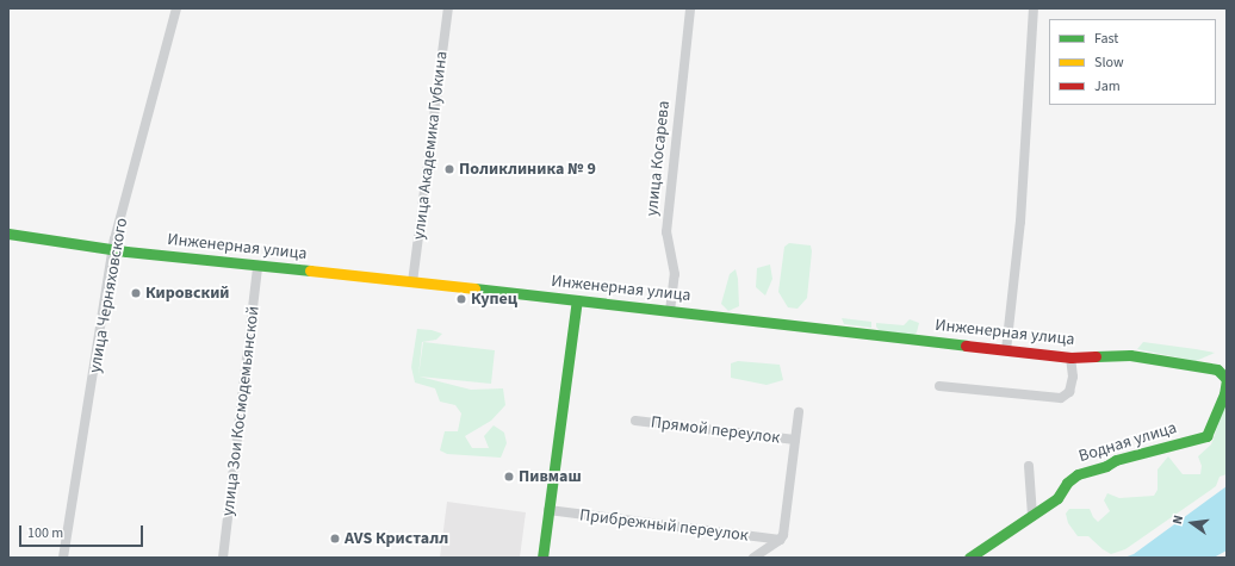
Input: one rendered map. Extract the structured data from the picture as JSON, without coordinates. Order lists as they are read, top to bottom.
{
  "streets": {
    "street": [
      "улица Академика Губкина",
      "улица Косарева",
      "Инженерная улица",
      "улица Черняховского",
      "улица Зои Космодемьянской",
      "Прямой переулок",
      "Водная улица",
      "Прибрежный переулок"
    ]
  },
  "crossings": [
    ["улица Академика Губкина", "Инженерная улица"],
    ["улица Косарева", "Инженерная улица"],
    ["Инженерная улица", "улица Черняховского"],
    ["Инженерная улица", "улица Зои Космодемьянской"],
    ["Инженерная улица", "Водная улица"]
  ],
  "places": [
    "Поликлиника № 9",
    "Кировский",
    "Купец",
    "Пивмаш",
    "AVS Кристалл"
  ],
  "legend": ["Fast", "Slow", "Jam"],
  "scale_bar": "100 m",
  "north": "left"
}
